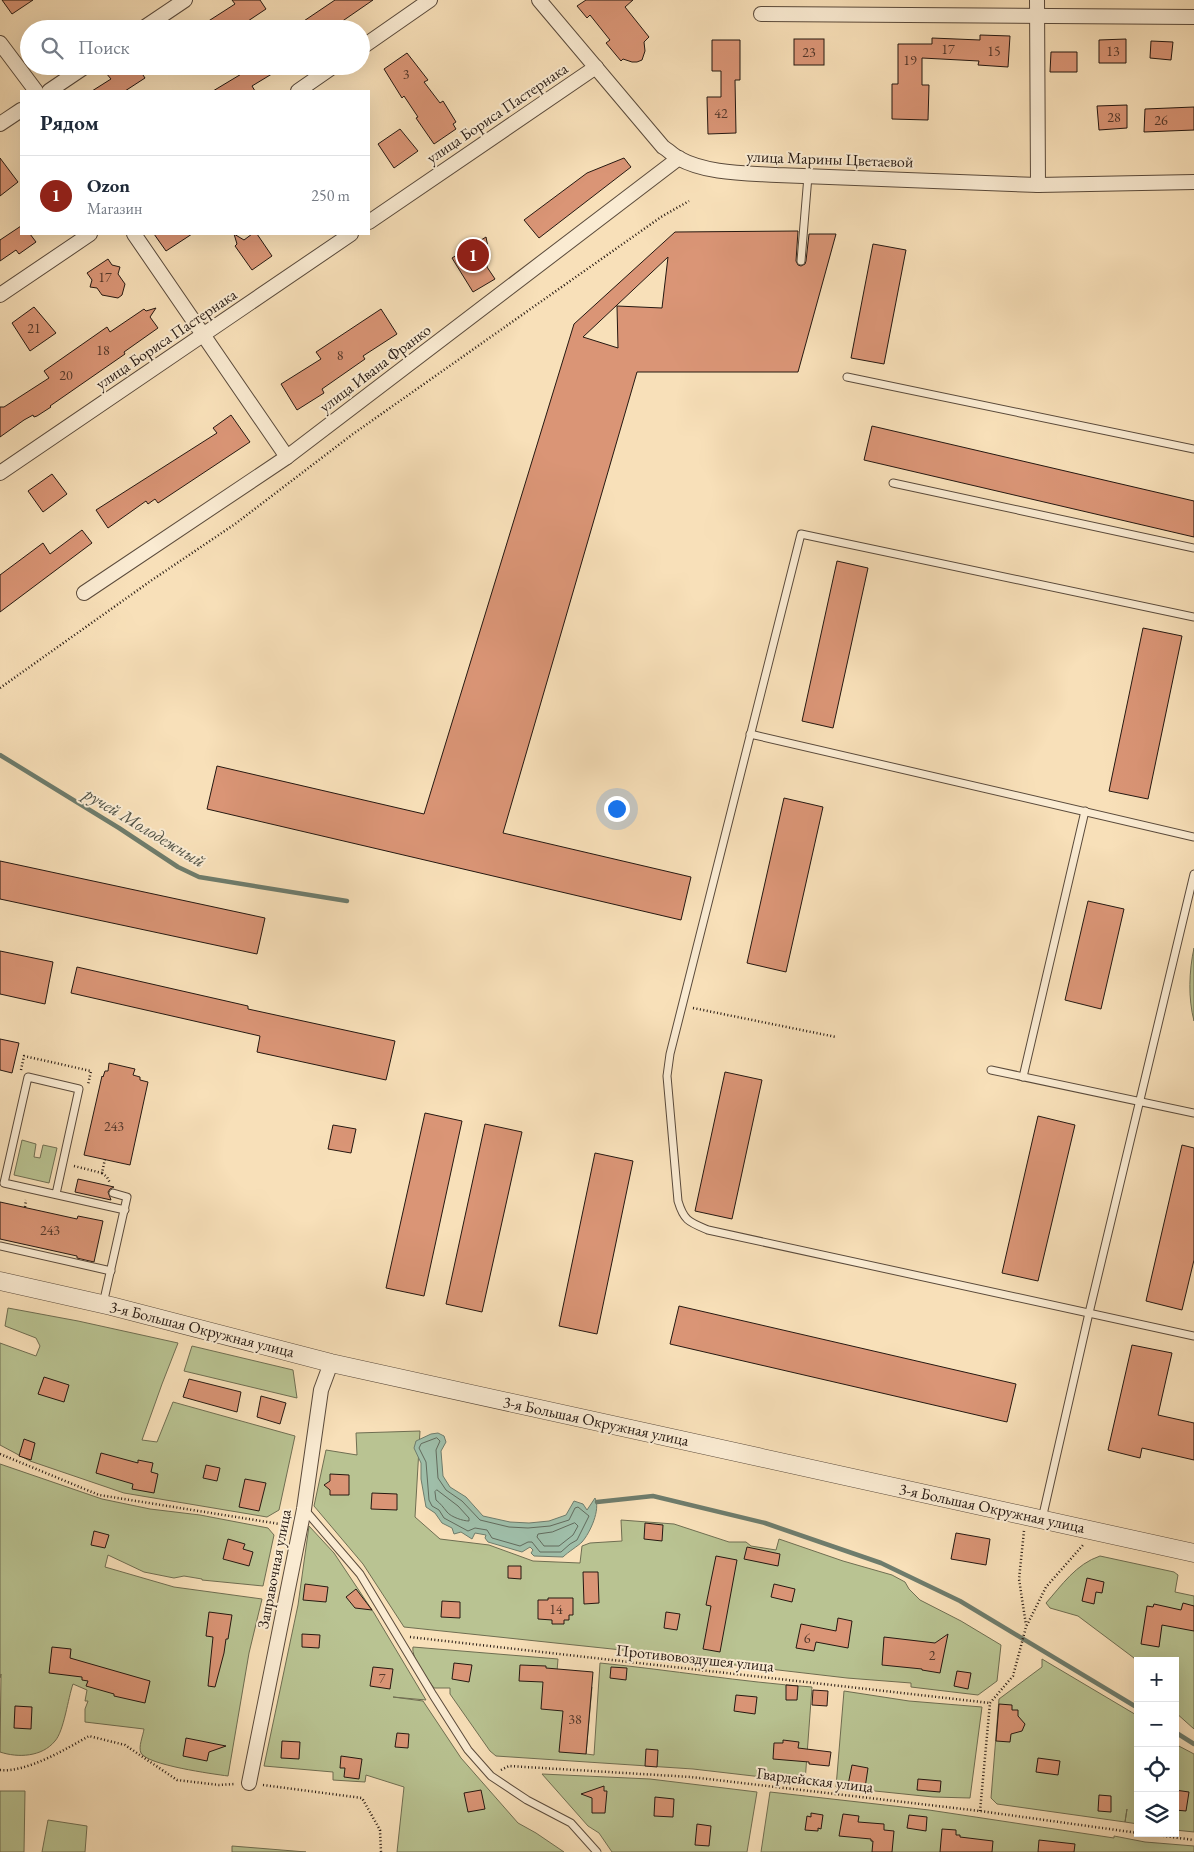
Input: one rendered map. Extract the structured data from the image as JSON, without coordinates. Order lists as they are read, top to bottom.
{
  "streets": {
    "street": [
      "улица Бориса Пастернака",
      "улица Марины Цветаевой",
      "улица Ивана Франко",
      "3-я Большая Окружная улица",
      "Заправочная улица"
    ],
    "path": ["Противовоздушея улица", "Гвардейская улица"]
  },
  "crossings": [
    ["улица Бориса Пастернака", "улица Марины Цветаевой"],
    ["улица Марины Цветаевой", "улица Ивана Франко"],
    ["3-я Большая Окружная улица", "Заправочная улица"]
  ],
  "water": ["ручей Молодежный"],
  "house_numbers": [
    "17",
    "15",
    "13",
    "23",
    "19",
    "3",
    "42",
    "28",
    "26",
    "17",
    "21",
    "18",
    "8",
    "20",
    "243",
    "243",
    "14",
    "6",
    "2",
    "7",
    "38"
  ],
  "page": {
    "search": "Поиск",
    "heading": "Рядом",
    "list": [
      {
        "mark": "1",
        "name": "Ozon",
        "note": "Магазин",
        "value": "250 m"
      }
    ],
    "pins": "1",
    "map_buttons": ["+", "−"]
  }
}
